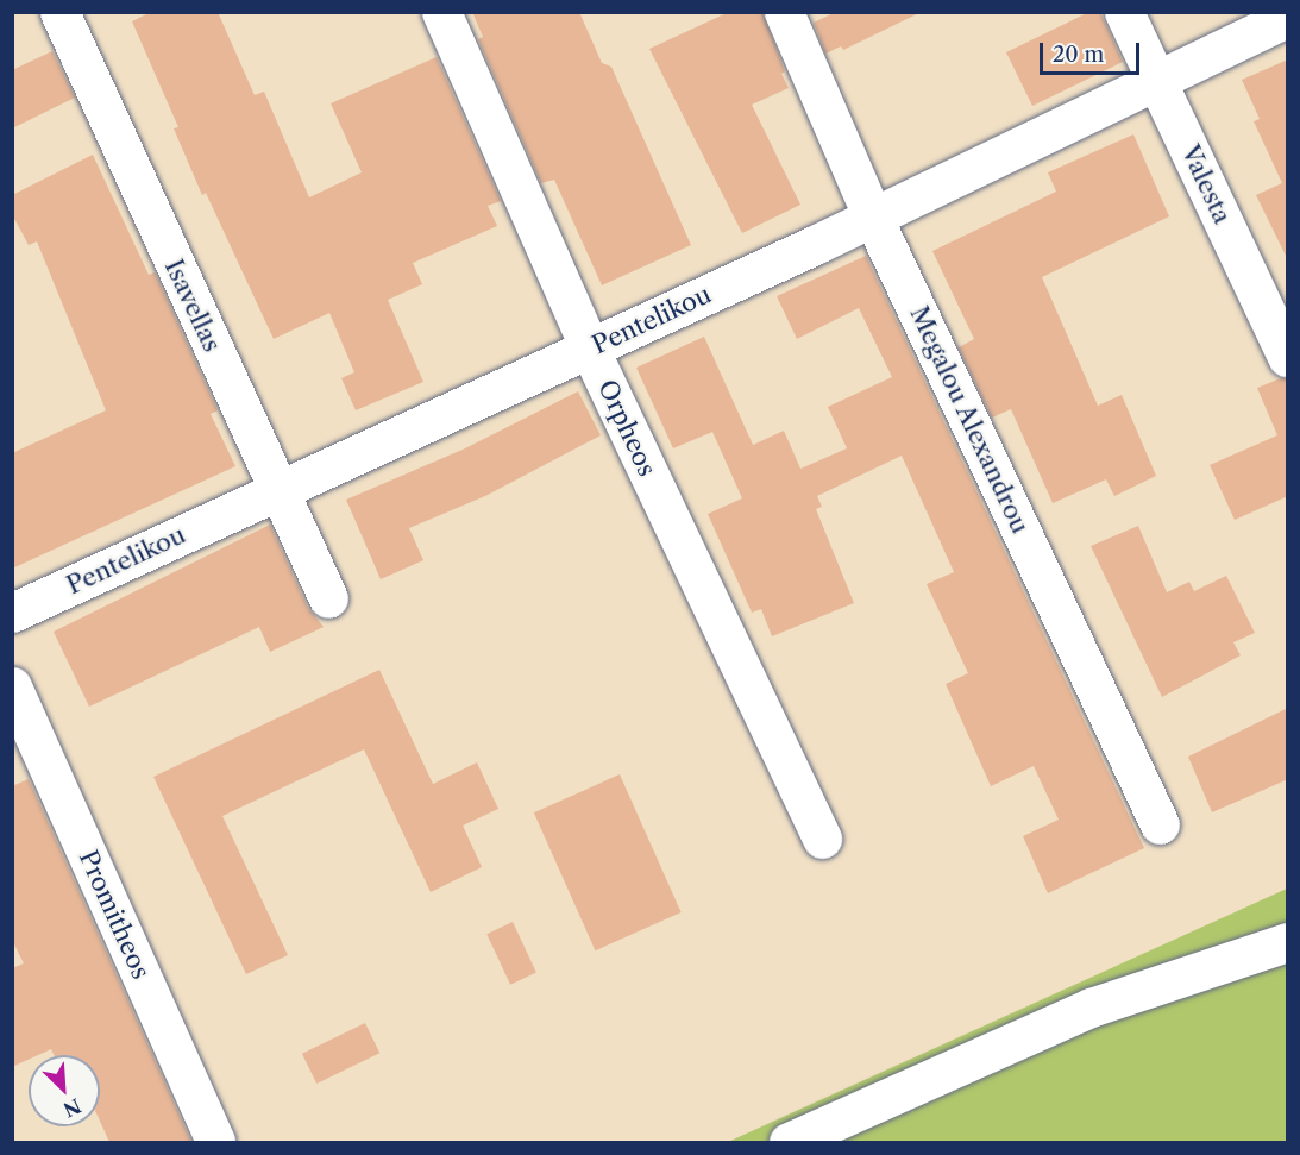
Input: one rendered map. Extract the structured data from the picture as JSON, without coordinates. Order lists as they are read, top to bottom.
{
  "streets": {
    "street": [
      "Valesta",
      "Isavellas",
      "Pentelikou",
      "Megalou Alexandrou",
      "Orpheos",
      "Promitheos"
    ]
  },
  "crossings": [
    ["Valesta", "Pentelikou"],
    ["Isavellas", "Pentelikou"],
    ["Pentelikou", "Megalou Alexandrou"],
    ["Pentelikou", "Orpheos"]
  ],
  "scale_bar": "20 m",
  "north": "bottom right"
}
